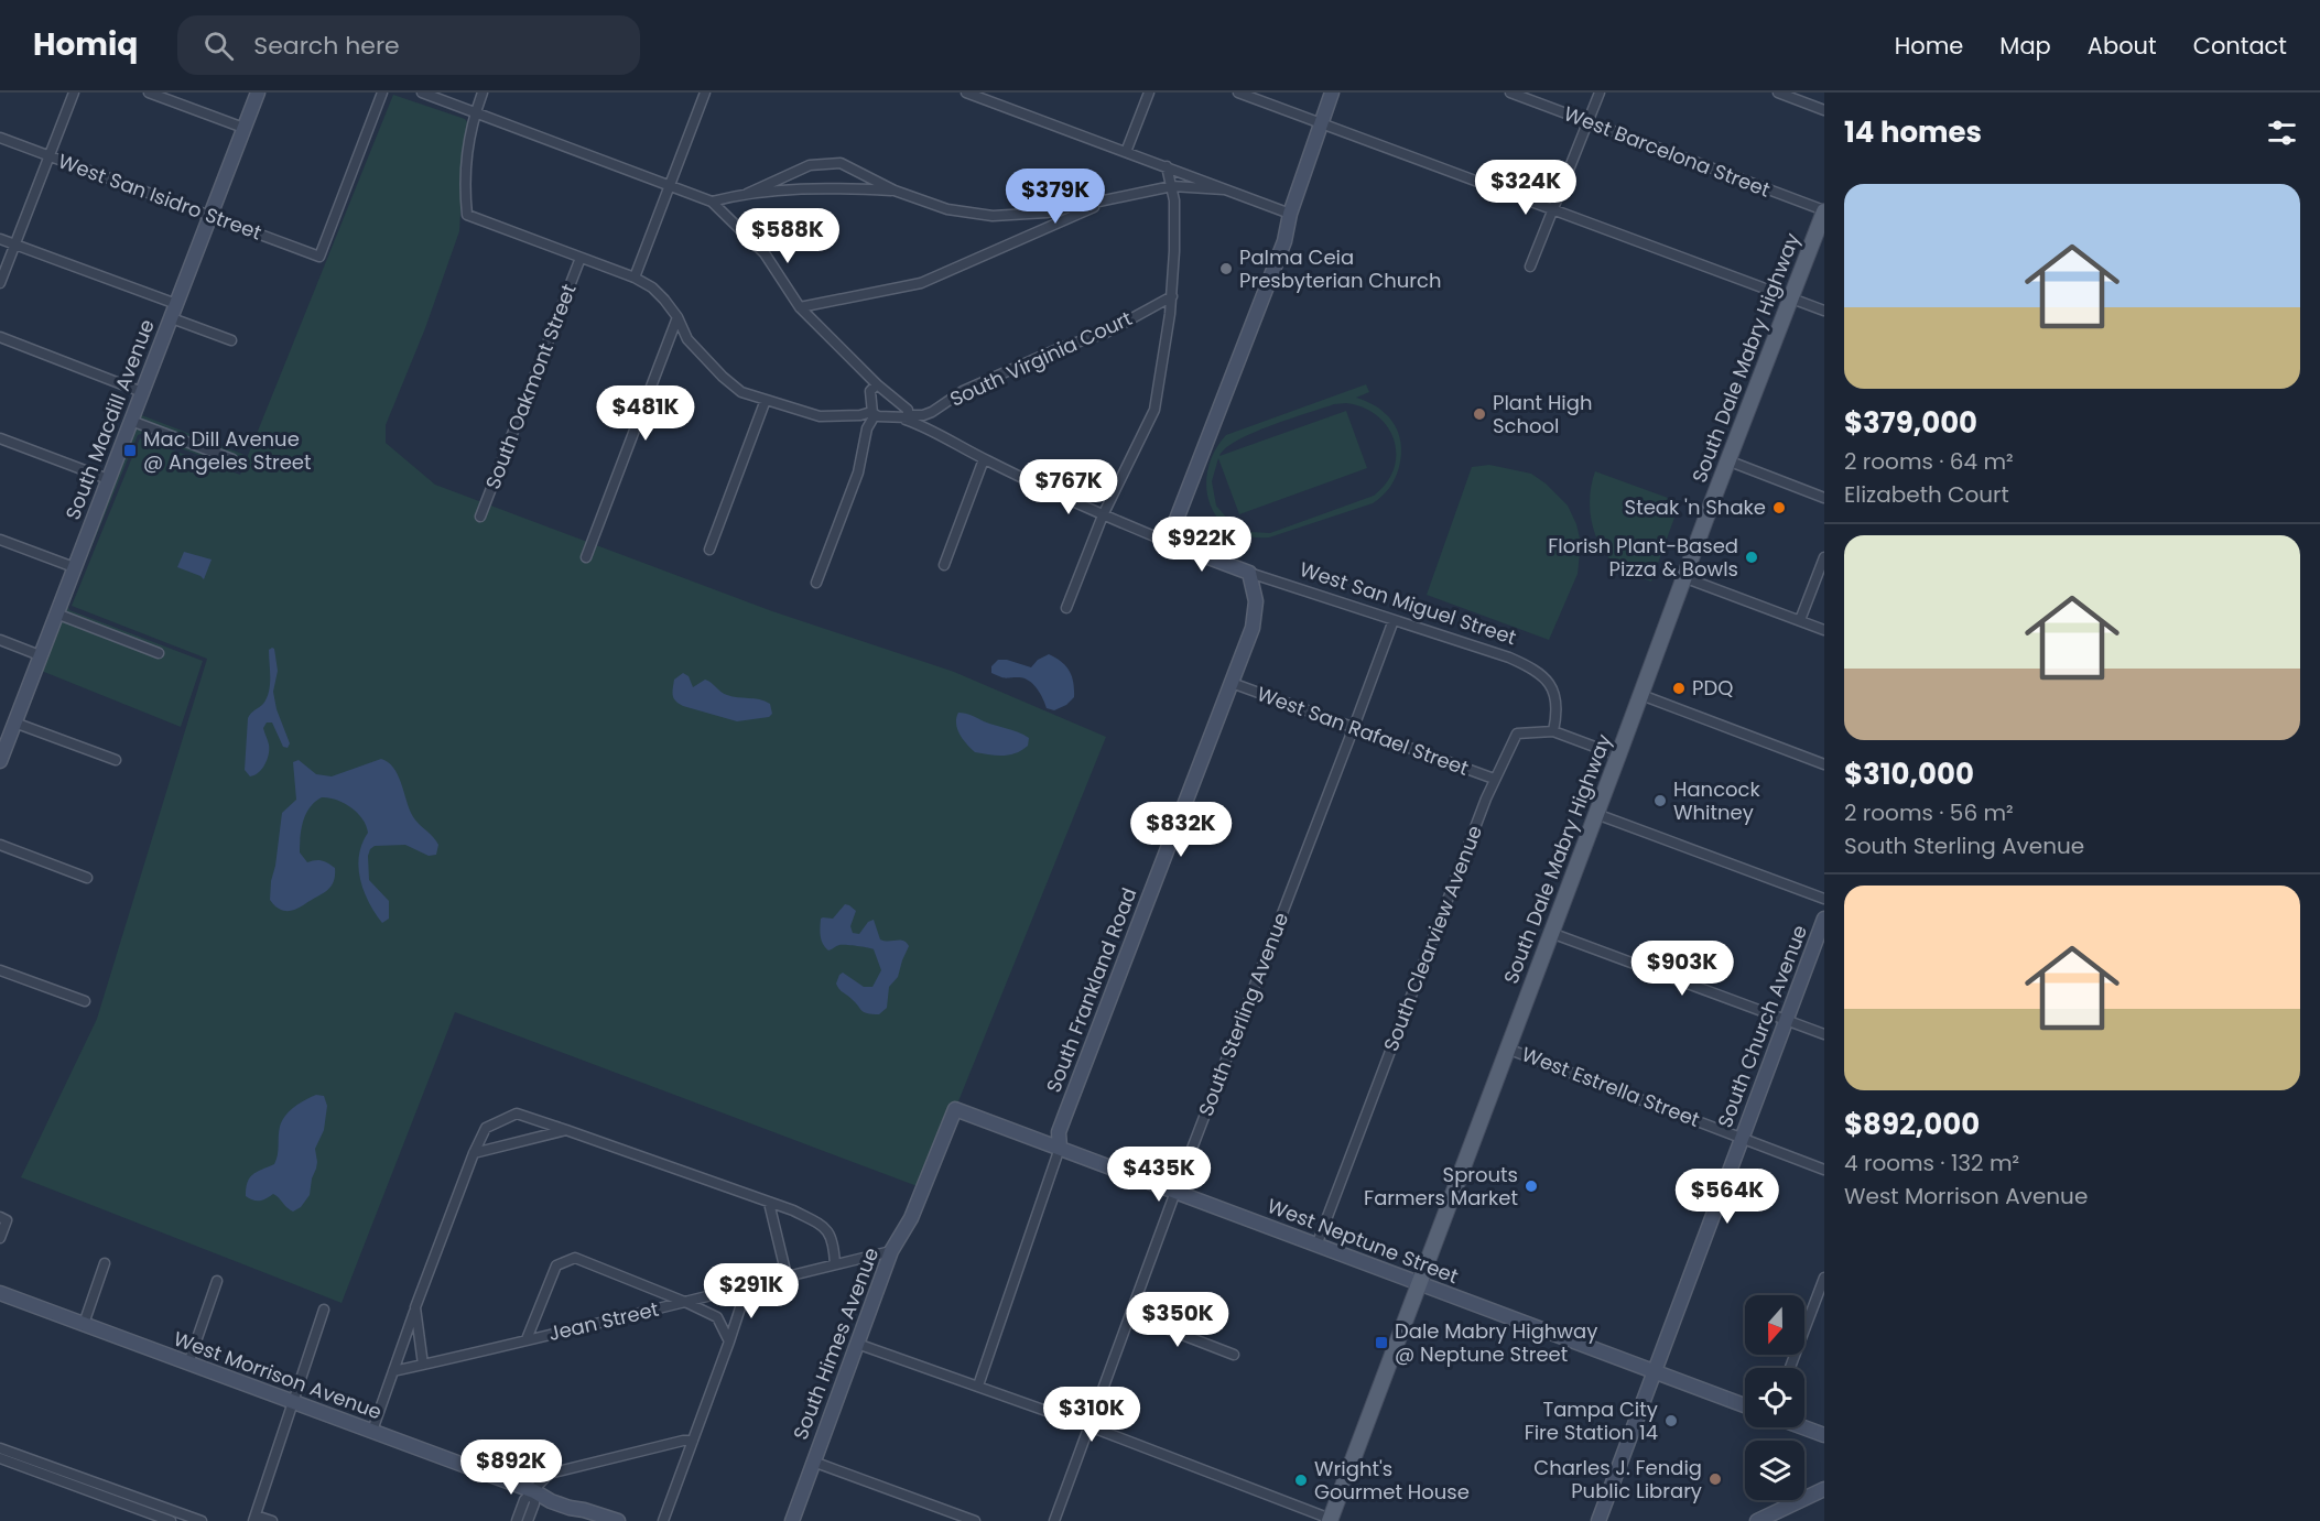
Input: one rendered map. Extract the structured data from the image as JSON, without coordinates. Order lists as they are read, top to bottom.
{
  "streets": {
    "main road": ["South Dale Mabry Highway"],
    "street": [
      "West Barcelona Street",
      "West San Isidro Street",
      "South Virginia Court",
      "South Oakmont Street",
      "South Macdill Avenue",
      "West San Miguel Street",
      "West San Rafael Street",
      "South Clearview Avenue",
      "South Frankland Road",
      "South Sterling Avenue",
      "South Church Avenue",
      "West Estrella Street",
      "West Neptune Street",
      "Jean Street",
      "South Himes Avenue",
      "West Morrison Avenue"
    ]
  },
  "crossings": [
    ["West Barcelona Street", "South Dale Mabry Highway"],
    ["West San Isidro Street", "South Macdill Avenue"],
    ["South Dale Mabry Highway", "South Clearview Avenue"],
    ["South Dale Mabry Highway", "West Estrella Street"],
    ["South Dale Mabry Highway", "West Neptune Street"],
    ["South Virginia Court", "West San Miguel Street"],
    ["West San Miguel Street", "South Clearview Avenue"],
    ["West San Miguel Street", "South Frankland Road"],
    ["West San Miguel Street", "South Sterling Avenue"],
    ["West San Rafael Street", "South Clearview Avenue"],
    ["West San Rafael Street", "South Frankland Road"],
    ["West San Rafael Street", "South Sterling Avenue"],
    ["South Clearview Avenue", "West Neptune Street"],
    ["South Frankland Road", "West Neptune Street"],
    ["South Sterling Avenue", "West Neptune Street"],
    ["South Church Avenue", "West Estrella Street"],
    ["South Church Avenue", "West Neptune Street"],
    ["West Neptune Street", "South Himes Avenue"],
    ["Jean Street", "South Himes Avenue"]
  ],
  "places": {
    "other": [
      "Palma Ceia Presbyterian Church",
      "Plant High School",
      "Steak 'n Shake",
      "Florish Plant-Based Pizza & Bowls",
      "PDQ",
      "Hancock Whitney",
      "Sprouts Farmers Market",
      "Tampa City Fire Station 14",
      "Charles J. Fendig Public Library",
      "Wright's Gourmet House"
    ],
    "transit": ["Mac Dill Avenue @ Angeles Street", "Dale Mabry Highway @ Neptune Street"]
  },
  "north": "bottom",
  "page": {
    "header": "Homiq",
    "search": "Search here",
    "nav": [
      "Home",
      "Map",
      "About",
      "Contact"
    ],
    "heading": "14 homes",
    "price": [
      "$324K",
      "$379K",
      "$588K",
      "$481K",
      "$767K",
      "$922K",
      "$832K",
      "$903K",
      "$435K",
      "$564K",
      "$291K",
      "$350K",
      "$310K",
      "$892K"
    ],
    "list": [
      {
        "name": "$379,000",
        "note": "2 rooms · 64 m² · Elizabeth Court"
      },
      {
        "name": "$310,000",
        "note": "2 rooms · 56 m² · South Sterling Avenue"
      },
      {
        "name": "$892,000",
        "note": "4 rooms · 132 m² · West Morrison Avenue"
      }
    ]
  }
}
